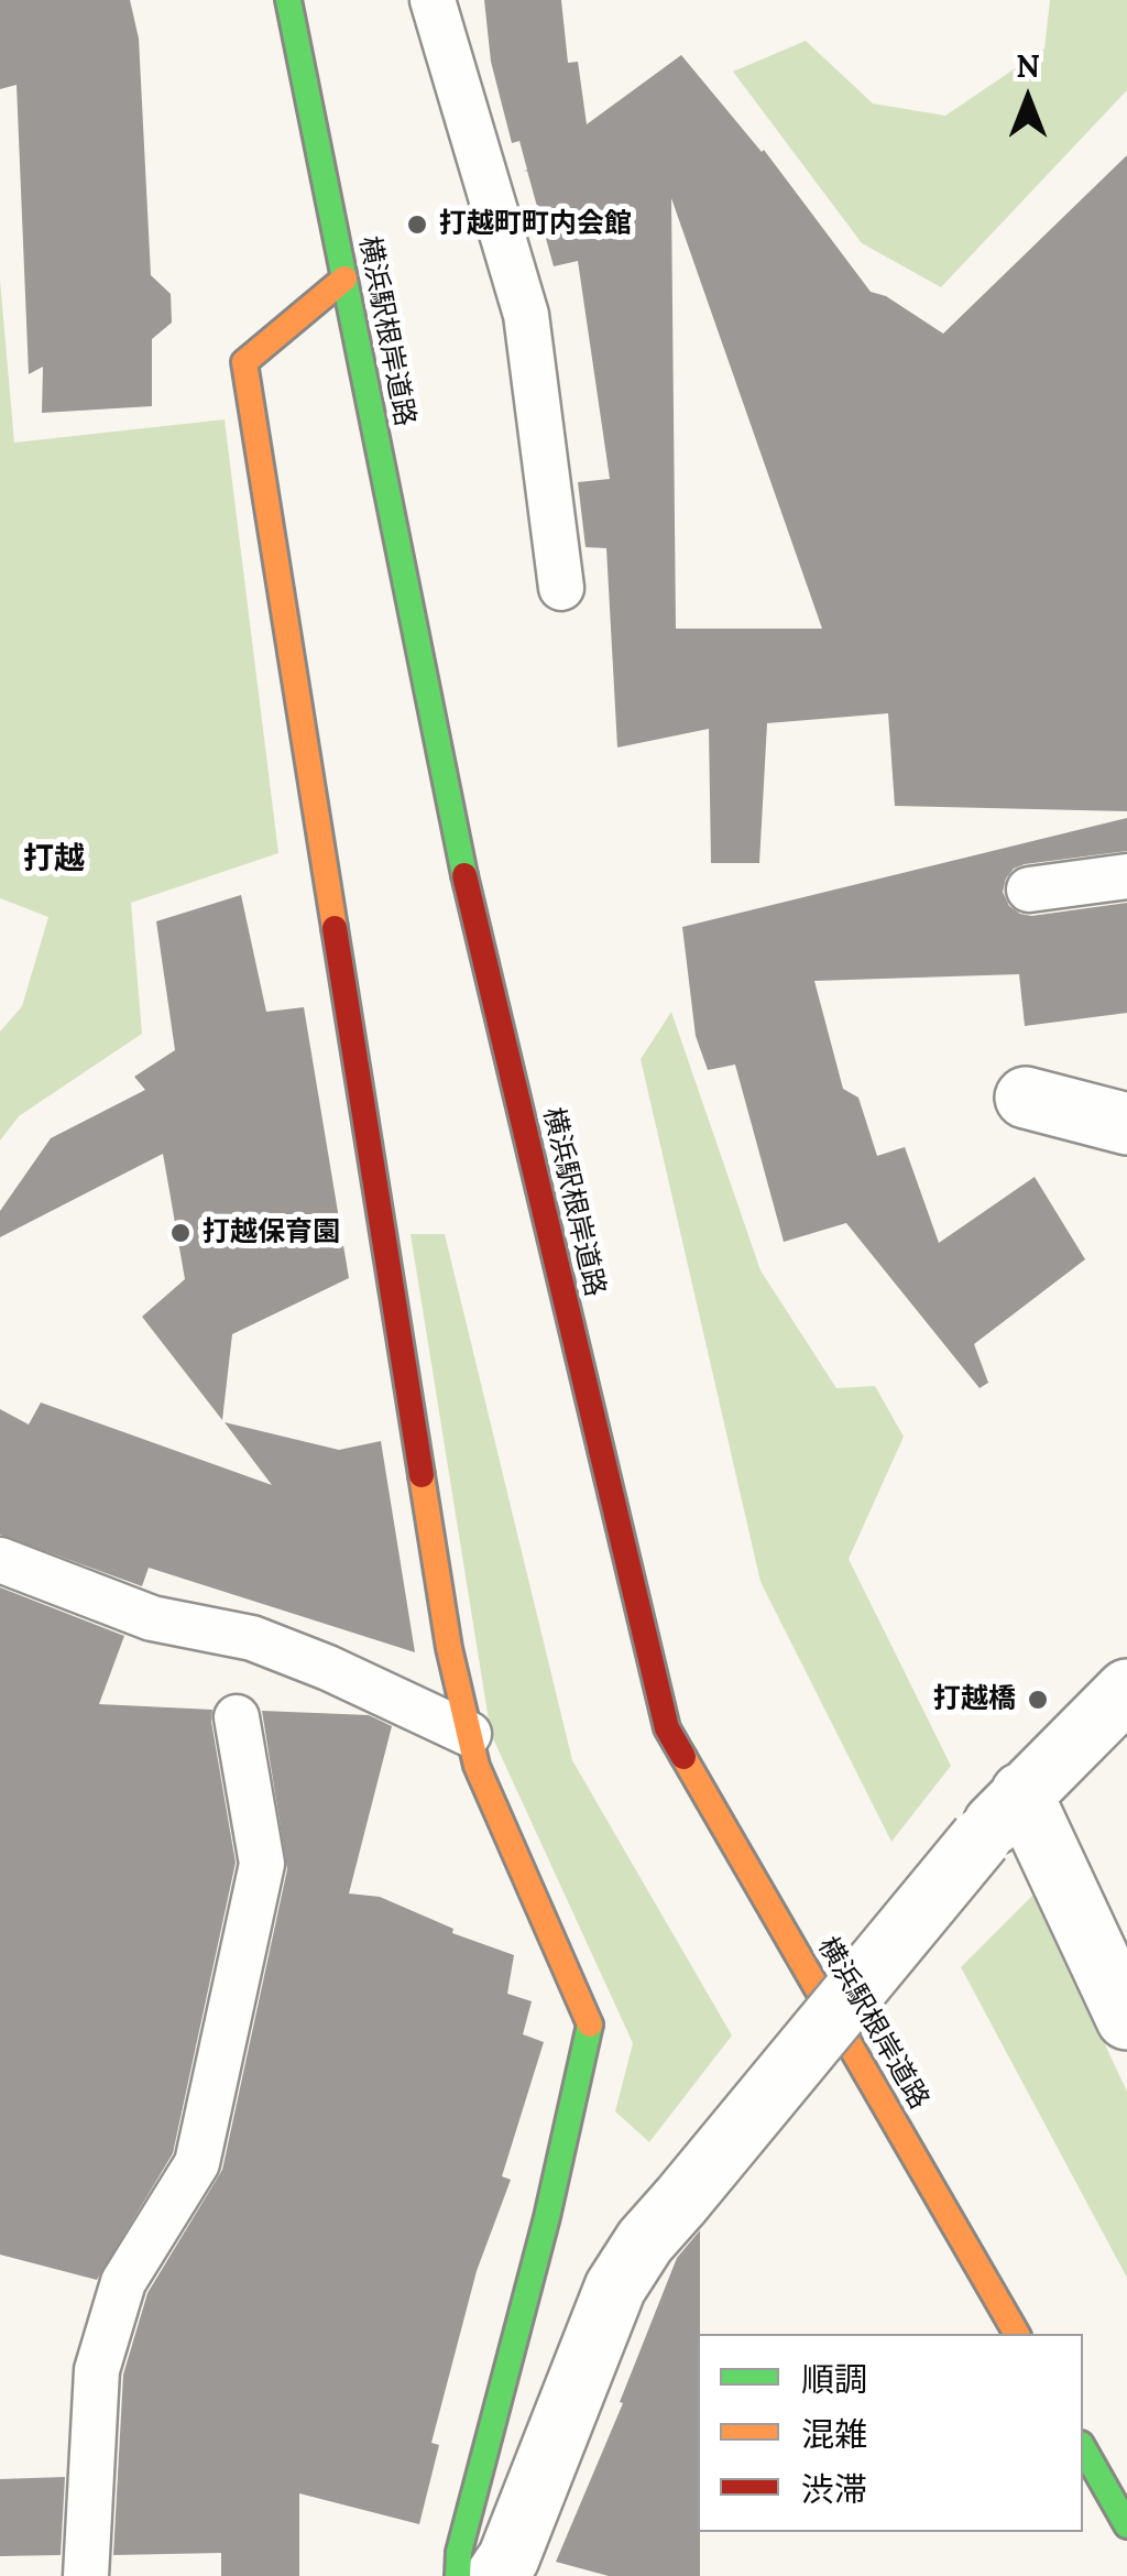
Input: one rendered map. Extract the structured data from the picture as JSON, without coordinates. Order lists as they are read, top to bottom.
{
  "streets": {
    "main road": ["横浜駅根岸道路"]
  },
  "districts": ["打越"],
  "places": ["打越町町内会館", "打越保育園", "打越橋"],
  "legend": ["順調", "混雑", "渋滞"],
  "north": "top"
}
